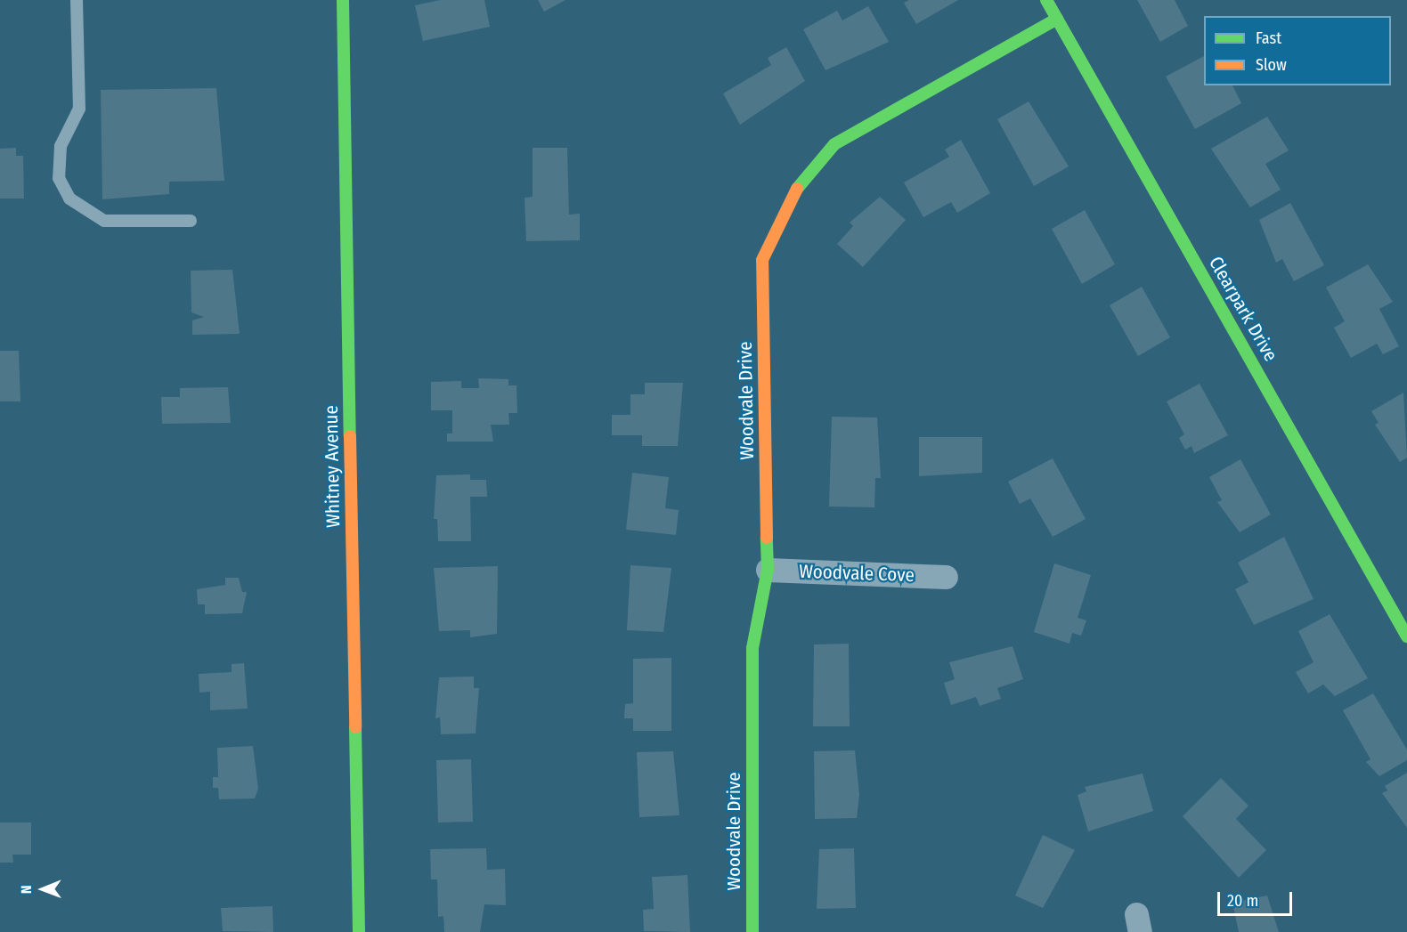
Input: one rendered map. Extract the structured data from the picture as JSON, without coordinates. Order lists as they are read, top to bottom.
{
  "streets": {
    "street": [
      "Clearpark Drive",
      "Woodvale Drive",
      "Whitney Avenue",
      "Woodvale Cove"
    ]
  },
  "crossings": [
    ["Clearpark Drive", "Woodvale Drive"],
    ["Woodvale Drive", "Woodvale Cove"]
  ],
  "legend": ["Fast", "Slow"],
  "scale_bar": "20 m",
  "north": "left"
}
